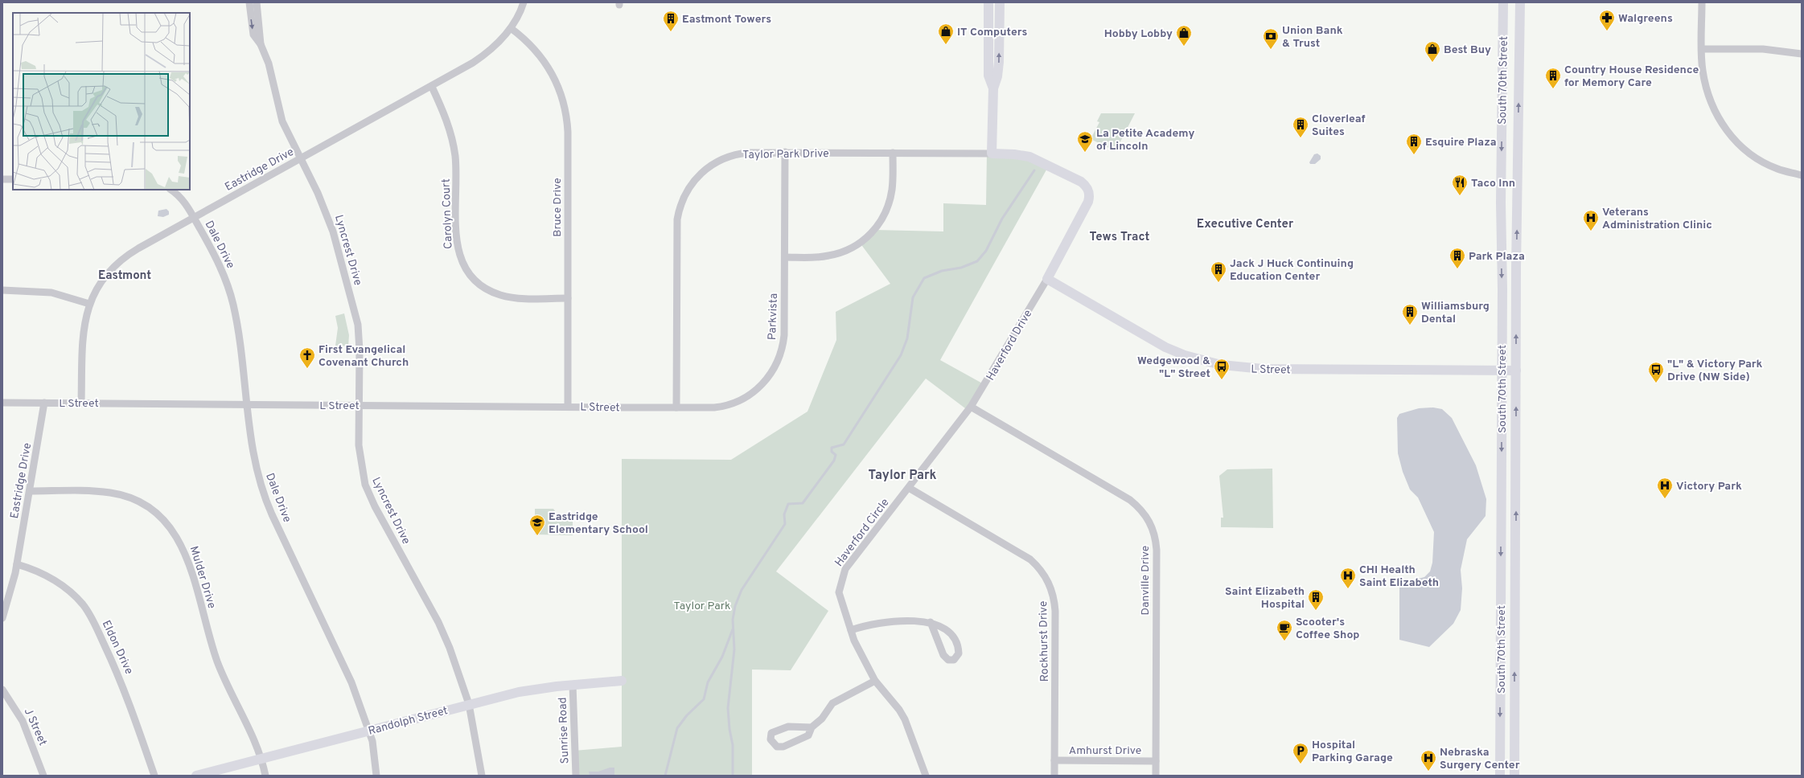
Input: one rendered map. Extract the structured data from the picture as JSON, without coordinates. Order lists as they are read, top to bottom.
{
  "streets": {
    "main road": [
      "South 70th Street",
      "Taylor Park Drive",
      "Haverford Drive",
      "L Street",
      "Randolph Street"
    ],
    "street": [
      "Eastridge Drive",
      "Bruce Drive",
      "Carolyn Court",
      "Dale Drive",
      "Lyncrest Drive",
      "Parkvista",
      "Haverford Circle",
      "Mulder Drive",
      "Danville Drive",
      "Rockhurst Drive",
      "Eldon Drive",
      "J Street",
      "Sunrise Road",
      "Amhurst Drive"
    ]
  },
  "crossings": [
    ["South 70th Street", "L Street"],
    ["Taylor Park Drive", "Parkvista"],
    ["Taylor Park Drive", "Haverford Drive"],
    ["Taylor Park Drive", "L Street"],
    ["Eastridge Drive", "Bruce Drive"],
    ["Eastridge Drive", "Carolyn Court"],
    ["Eastridge Drive", "Dale Drive"],
    ["Eastridge Drive", "Lyncrest Drive"],
    ["Eastridge Drive", "L Street"],
    ["Eastridge Drive", "Mulder Drive"],
    ["Eastridge Drive", "Eldon Drive"],
    ["Bruce Drive", "Carolyn Court"],
    ["Bruce Drive", "L Street"],
    ["Dale Drive", "L Street"],
    ["Dale Drive", "Randolph Street"],
    ["Lyncrest Drive", "L Street"],
    ["Lyncrest Drive", "Randolph Street"],
    ["Parkvista", "L Street"],
    ["Haverford Drive", "L Street"],
    ["Haverford Drive", "Haverford Circle"],
    ["Haverford Drive", "Danville Drive"],
    ["Haverford Drive", "Rockhurst Drive"],
    ["Haverford Circle", "Rockhurst Drive"],
    ["Mulder Drive", "Randolph Street"],
    ["Danville Drive", "Amhurst Drive"],
    ["Rockhurst Drive", "Amhurst Drive"],
    ["Randolph Street", "Sunrise Road"]
  ],
  "districts": [
    "Executive Center",
    "Tews Tract",
    "Eastmont",
    "Taylor Park"
  ],
  "parks": ["Taylor Park"],
  "places": {
    "pharmacy": ["Walgreens"],
    "building": [
      "Eastmont Towers",
      "Country House Residence for Memory Care",
      "Cloverleaf Suites",
      "Esquire Plaza",
      "Park Plaza",
      "Jack J Huck Continuing Education Center",
      "Williamsburg Dental",
      "Saint Elizabeth Hospital"
    ],
    "shop": ["IT Computers", "Hobby Lobby", "Best Buy"],
    "bank": ["Union Bank & Trust"],
    "school or university": ["La Petite Academy of Lincoln", "Eastridge Elementary School"],
    "restaurant": ["Taco Inn"],
    "hospital": [
      "Veterans Administration Clinic",
      "Victory Park",
      "CHI Health Saint Elizabeth",
      "Nebraska Surgery Center"
    ],
    "church": ["First Evangelical Covenant Church"],
    "bus stop": ["Wedgewood & \"L\" Street", "\"L\" & Victory Park Drive (NW Side)"],
    "cafe": ["Scooter's Coffee Shop"],
    "parking": ["Hospital Parking Garage"]
  }
}
